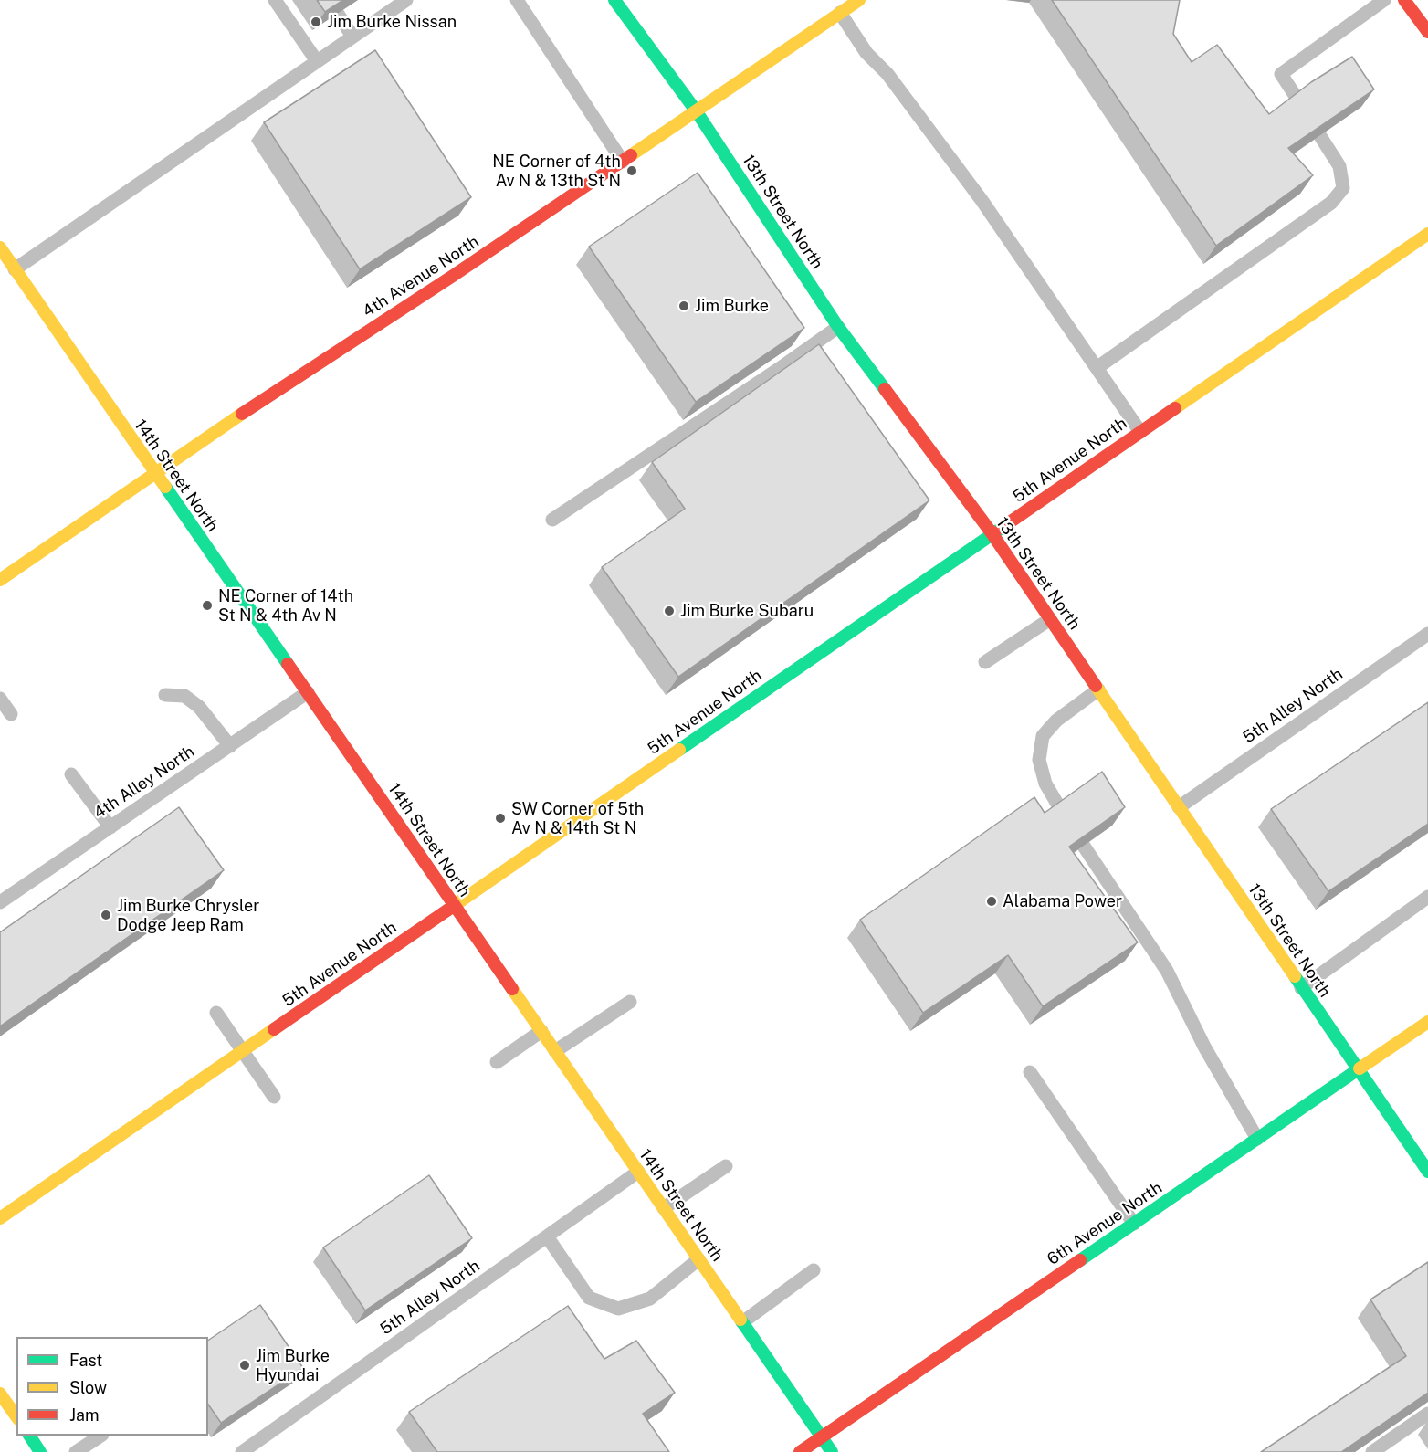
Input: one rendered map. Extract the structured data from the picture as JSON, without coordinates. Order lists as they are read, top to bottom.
{
  "streets": {
    "street": [
      "13th Street North",
      "4th Avenue North",
      "5th Avenue North",
      "14th Street North",
      "6th Avenue North"
    ],
    "lane": ["5th Alley North", "4th Alley North"]
  },
  "crossings": [
    ["13th Street North", "4th Avenue North"],
    ["13th Street North", "5th Avenue North"],
    ["13th Street North", "5th Alley North"],
    ["13th Street North", "6th Avenue North"],
    ["4th Avenue North", "14th Street North"],
    ["5th Avenue North", "14th Street North"],
    ["14th Street North", "5th Alley North"],
    ["14th Street North", "4th Alley North"],
    ["14th Street North", "6th Avenue North"]
  ],
  "places": [
    "Jim Burke Nissan",
    "NE Corner of 4th Av N & 13th St N",
    "Jim Burke",
    "NE Corner of 14th St N & 4th Av N",
    "Jim Burke Subaru",
    "SW Corner of 5th Av N & 14th St N",
    "Alabama Power",
    "Jim Burke Chrysler Dodge Jeep Ram",
    "Jim Burke Hyundai"
  ],
  "legend": ["Fast", "Slow", "Jam"]
}
